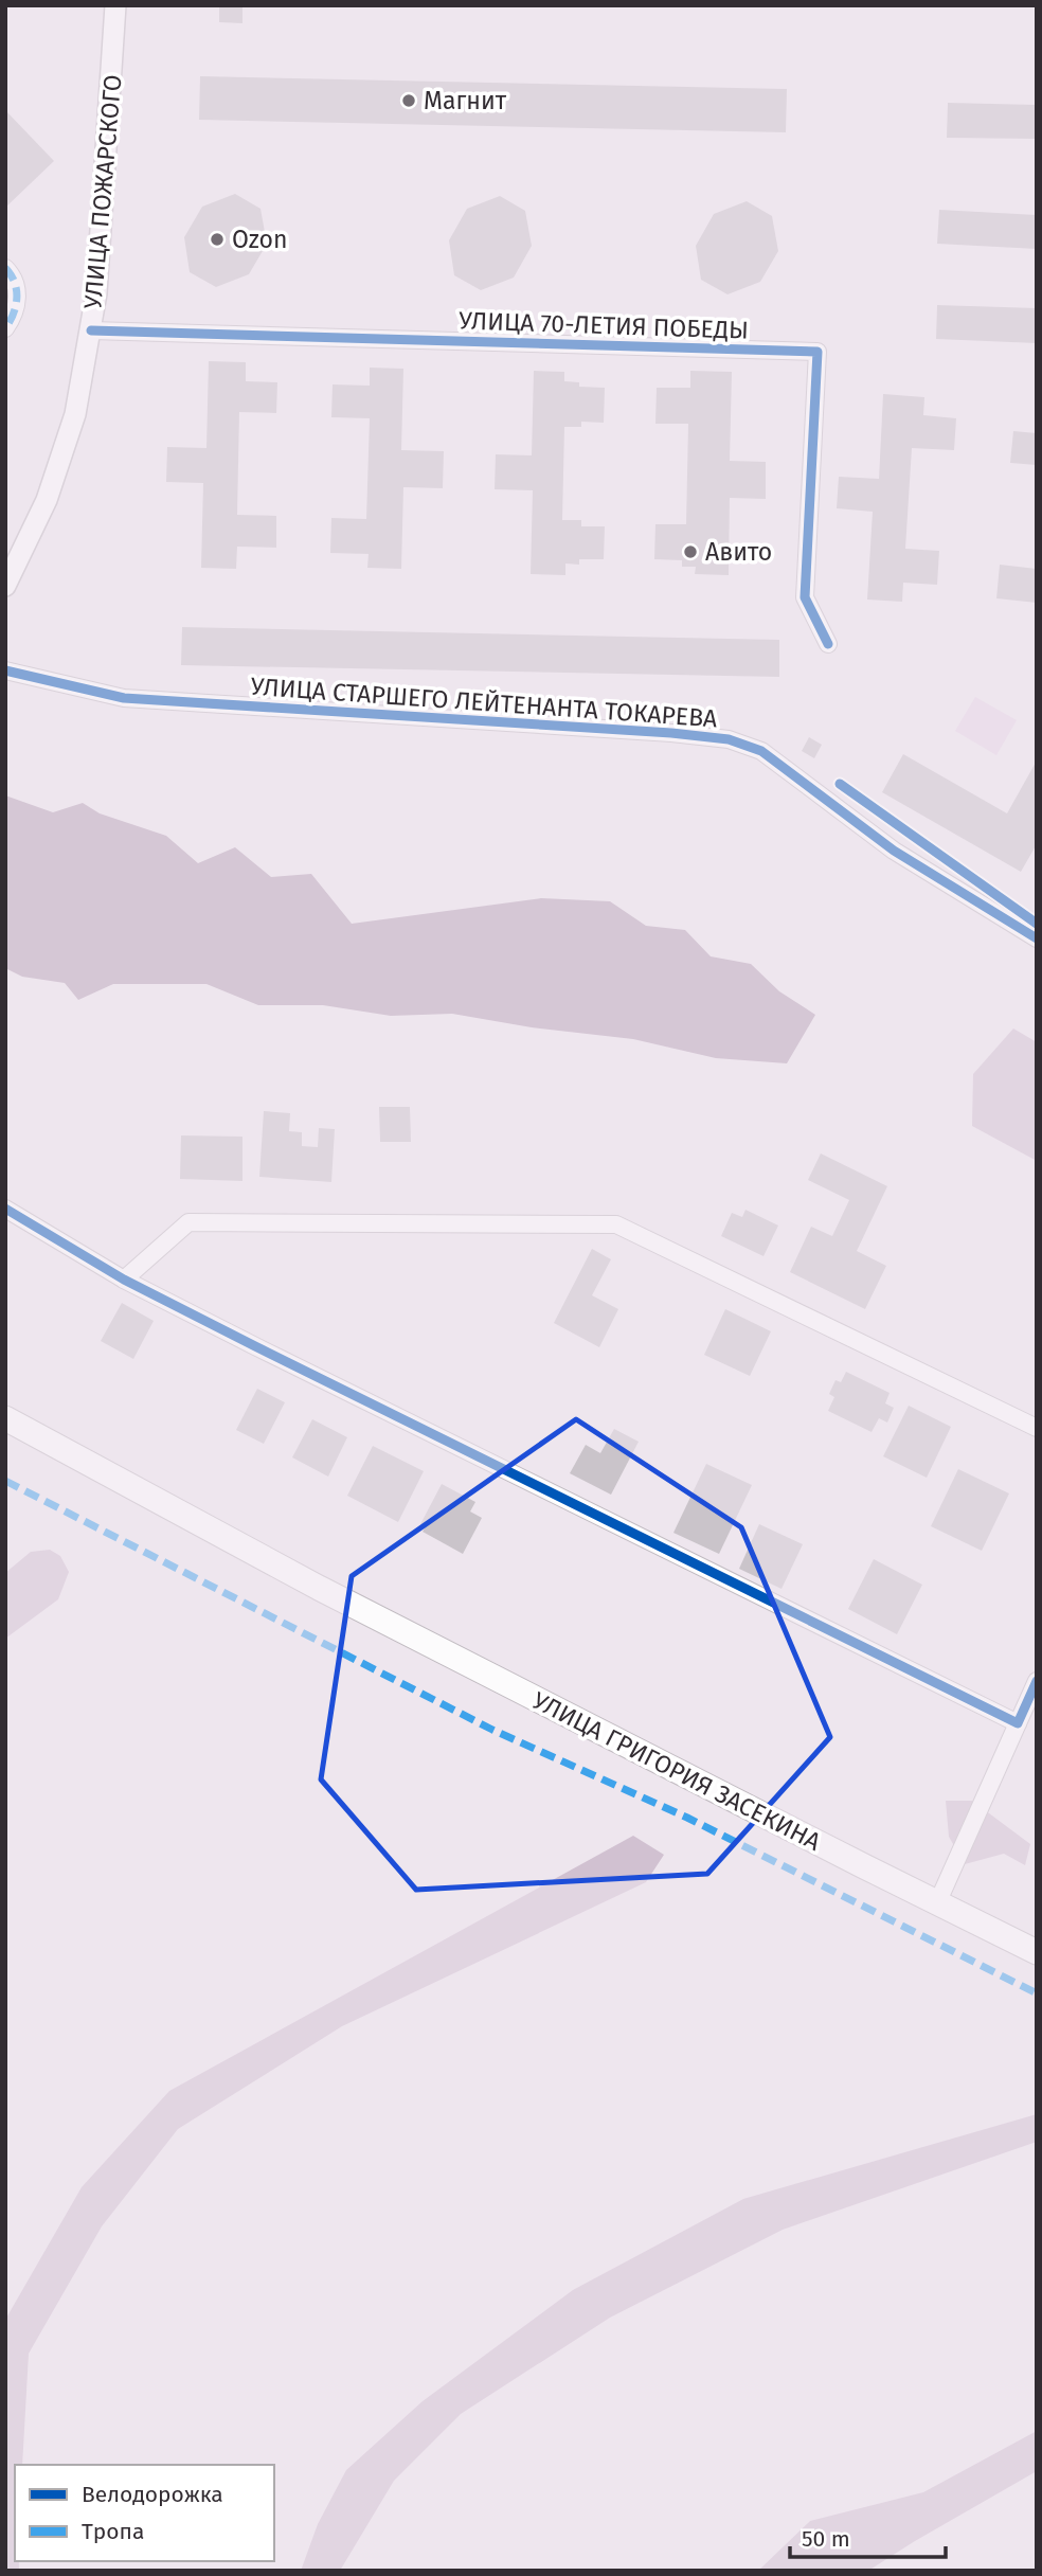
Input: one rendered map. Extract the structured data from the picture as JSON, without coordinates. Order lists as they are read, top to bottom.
{
  "streets": {
    "main road": ["УЛИЦА ГРИГОРИЯ ЗАСЕКИНА"],
    "street": ["УЛИЦА ПОЖАРСКОГО", "УЛИЦА 70-ЛЕТИЯ ПОБЕДЫ", "УЛИЦА СТАРШЕГО ЛЕЙТЕНАНТА ТОКАРЕВА"]
  },
  "crossings": [
    ["УЛИЦА ПОЖАРСКОГО", "УЛИЦА 70-ЛЕТИЯ ПОБЕДЫ"]
  ],
  "places": ["Магнит", "Ozon", "Авито"],
  "legend": ["Велодорожка", "Тропа"],
  "scale_bar": "50 m"
}
